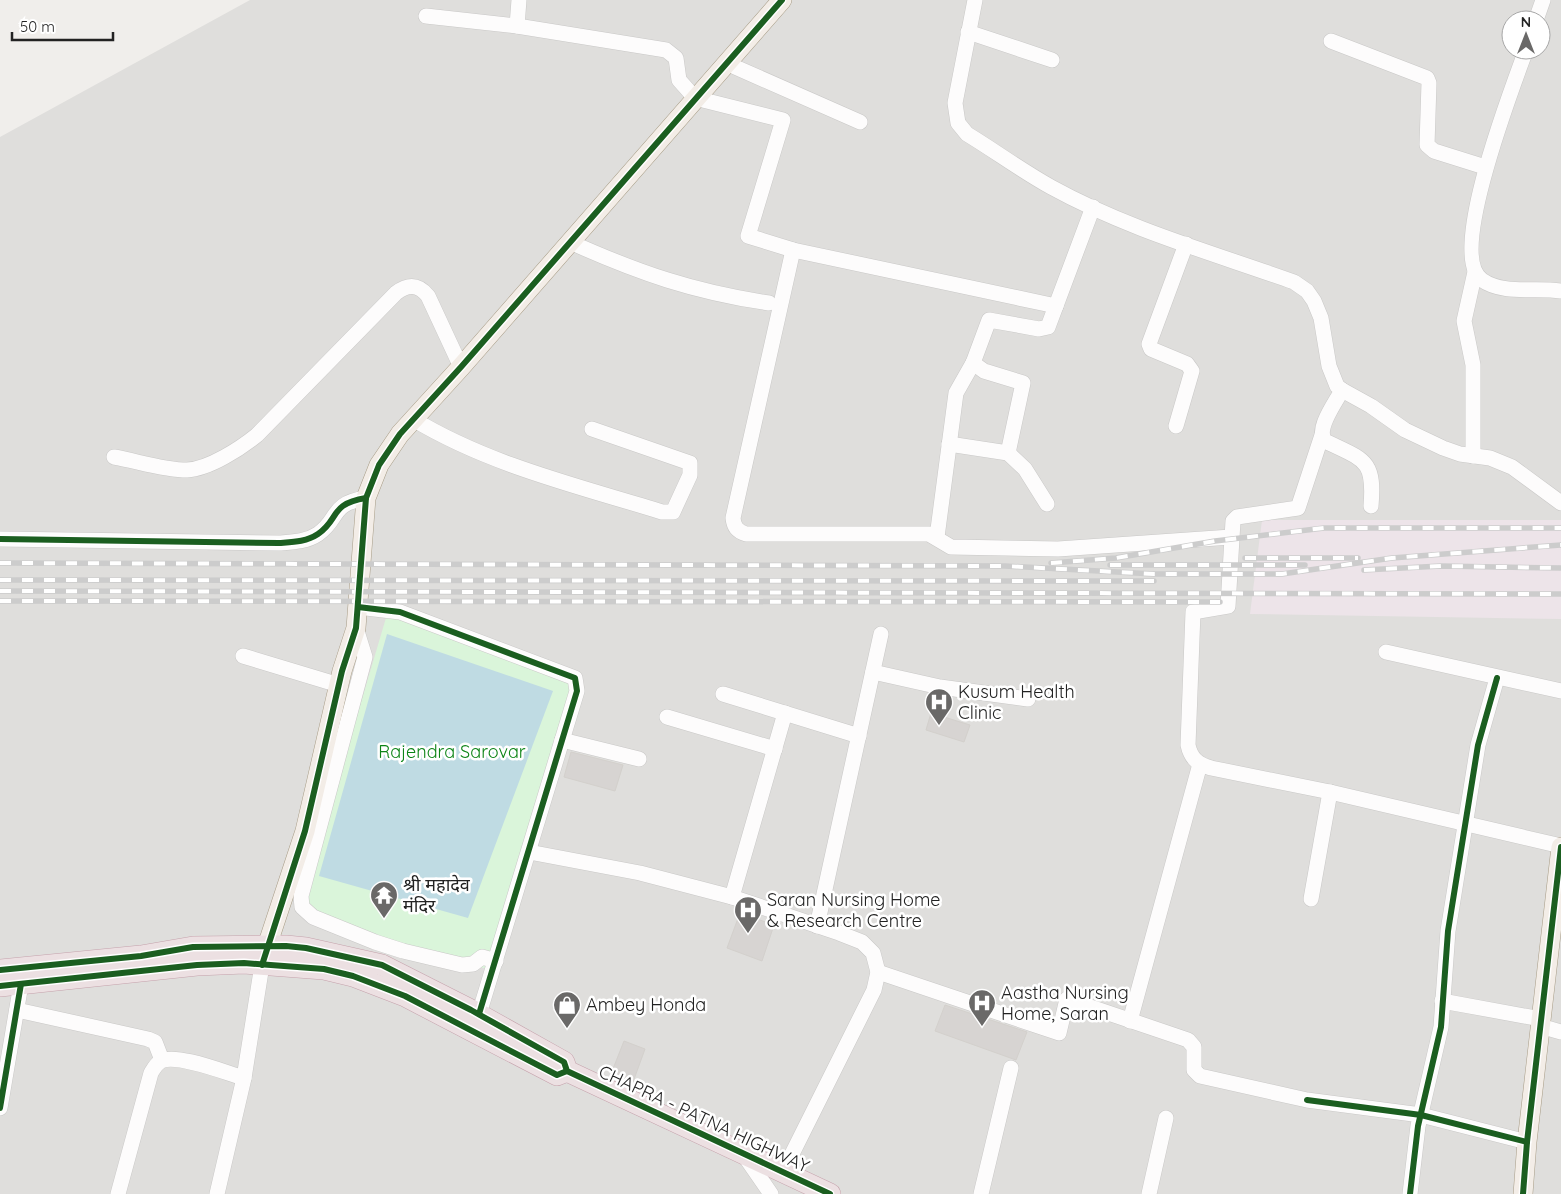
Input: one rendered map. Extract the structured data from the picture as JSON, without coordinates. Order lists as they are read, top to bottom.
{
  "streets": {
    "highway": ["CHAPRA - PATNA HIGHWAY"]
  },
  "parks": ["Rajendra Sarovar"],
  "places": {
    "hospital": ["Kusum Health Clinic", "Saran Nursing Home & Research Centre", "Aastha Nursing Home, Saran"],
    "temple": ["श्री महादेव मंदिर"],
    "shop": ["Ambey Honda"]
  },
  "scale_bar": "50 m",
  "north": "top"
}
